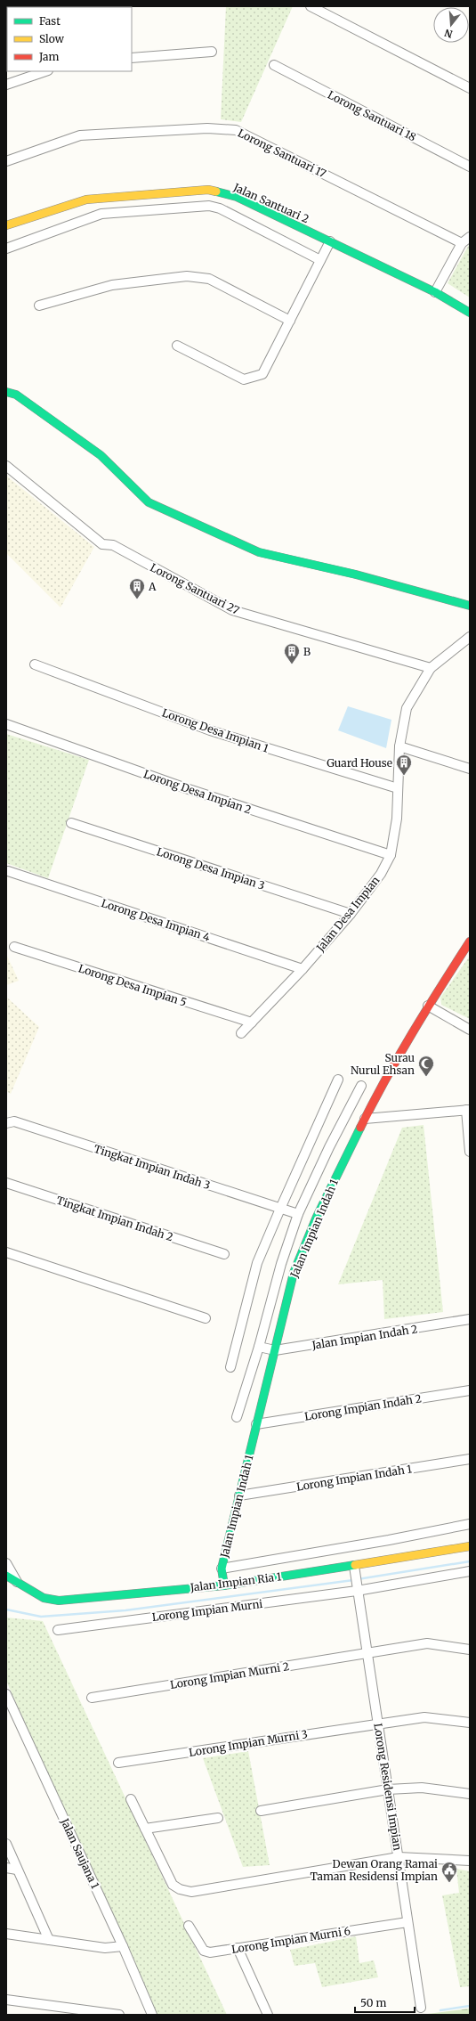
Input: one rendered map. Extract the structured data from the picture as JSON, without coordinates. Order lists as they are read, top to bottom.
{
  "streets": {
    "street": [
      "Lorong Santuari 18",
      "Lorong Santuari 17",
      "Jalan Santuari 2",
      "Lorong Santuari 27",
      "Lorong Desa Impian 1",
      "Lorong Desa Impian 2",
      "Lorong Desa Impian 3",
      "Jalan Desa Impian",
      "Lorong Desa Impian 4",
      "Lorong Desa Impian 5",
      "Tingkat Impian Indah 3",
      "Tingkat Impian Indah 2",
      "Jalan Impian Indah 1",
      "Jalan Impian Indah 2",
      "Lorong Impian Indah 2",
      "Lorong Impian Indah 1",
      "Jalan Impian Ria 1",
      "Lorong Impian Murni",
      "Lorong Impian Murni 2",
      "Lorong Impian Murni 3",
      "Lorong Residensi Impian",
      "Jalan Saujana 1",
      "Lorong Impian Murni 6"
    ]
  },
  "crossings": [
    ["Lorong Santuari 27", "Jalan Desa Impian"],
    ["Lorong Desa Impian 1", "Jalan Desa Impian"],
    ["Lorong Desa Impian 2", "Jalan Desa Impian"],
    ["Lorong Desa Impian 3", "Jalan Desa Impian"],
    ["Jalan Desa Impian", "Lorong Desa Impian 4"],
    ["Jalan Desa Impian", "Lorong Desa Impian 5"],
    ["Tingkat Impian Indah 3", "Jalan Impian Indah 1"],
    ["Jalan Impian Indah 1", "Jalan Impian Indah 2"],
    ["Jalan Impian Indah 1", "Lorong Impian Indah 2"],
    ["Jalan Impian Indah 1", "Lorong Impian Indah 1"],
    ["Jalan Impian Indah 1", "Jalan Impian Ria 1"],
    ["Jalan Impian Ria 1", "Lorong Residensi Impian"],
    ["Lorong Impian Murni", "Lorong Residensi Impian"],
    ["Lorong Impian Murni 2", "Lorong Residensi Impian"],
    ["Lorong Impian Murni 3", "Lorong Residensi Impian"],
    ["Lorong Residensi Impian", "Lorong Impian Murni 6"]
  ],
  "places": {
    "building": ["A", "B", "Guard House"],
    "mosque": ["Surau Nurul Ehsan"],
    "public building": ["Dewan Orang Ramai Taman Residensi Impian"]
  },
  "legend": ["Fast", "Slow", "Jam"],
  "scale_bar": "50 m",
  "north": "bottom"
}
